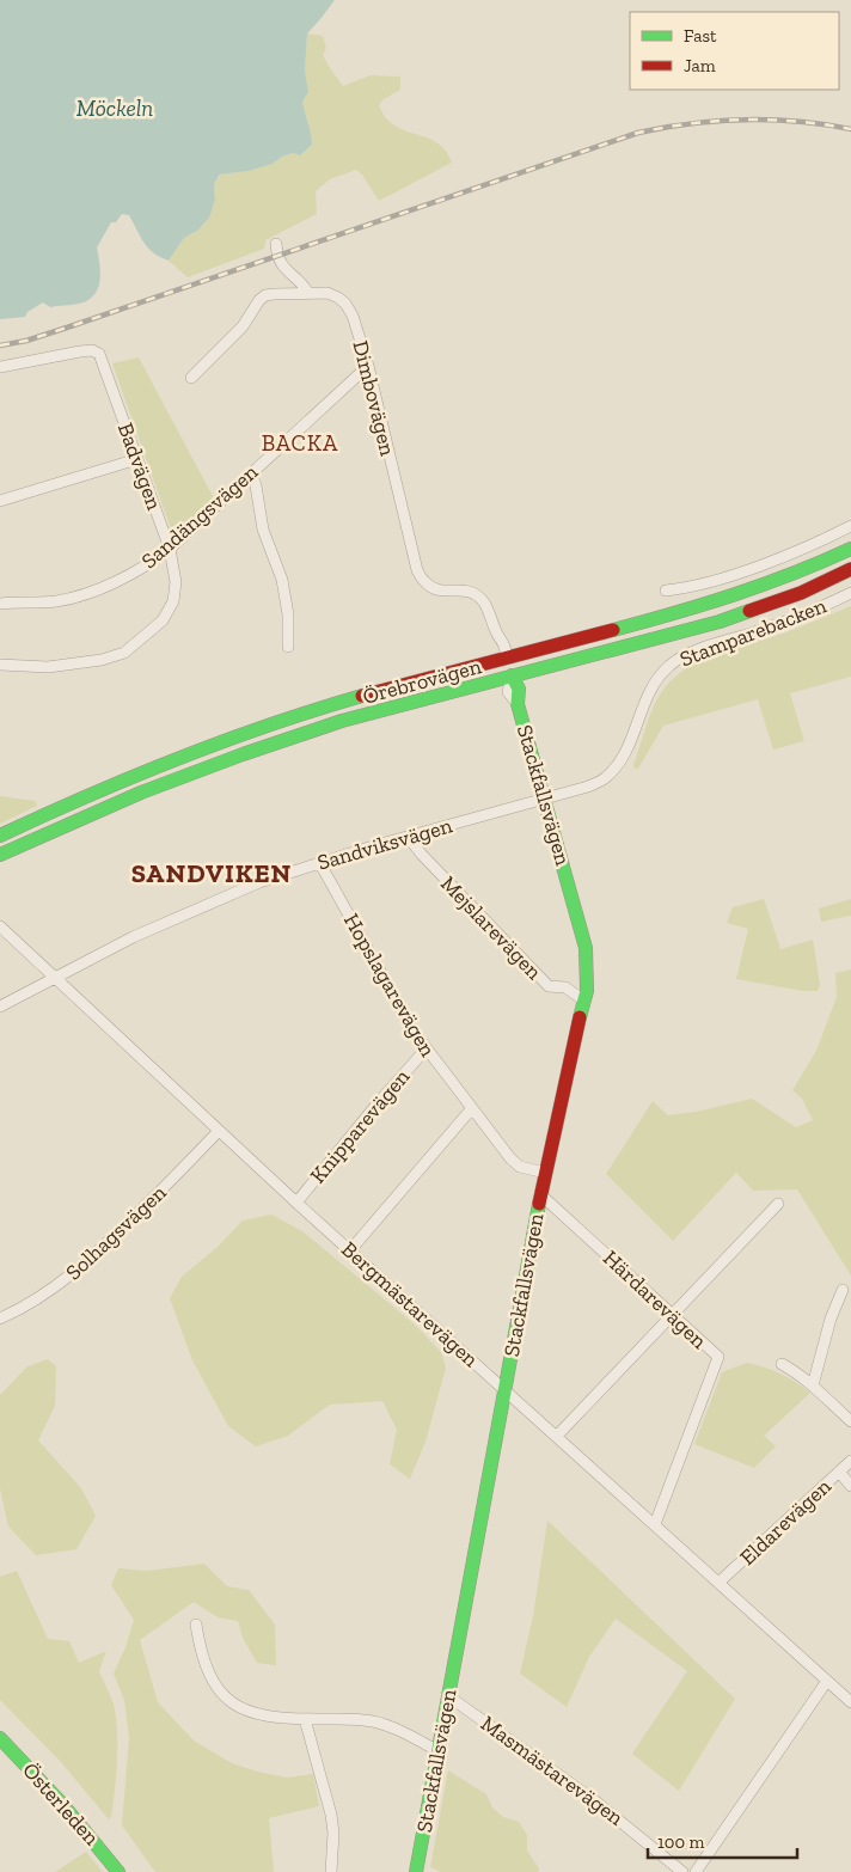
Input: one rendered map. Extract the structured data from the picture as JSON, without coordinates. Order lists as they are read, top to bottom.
{
  "streets": {
    "main road": ["Örebrovägen", "Stackfallsvägen", "Österleden"],
    "street": [
      "Dimbovägen",
      "Badvägen",
      "Sandängsvägen",
      "Stamparebacken",
      "Sandviksvägen",
      "Mejslarevägen",
      "Hopslagarevägen",
      "Knipparevägen",
      "Solhagsvägen",
      "Härdarevägen",
      "Bergmästarevägen",
      "Eldarevägen",
      "Masmästarevägen"
    ]
  },
  "crossings": [
    ["Dimbovägen", "Sandängsvägen"],
    ["Dimbovägen", "Örebrovägen"],
    ["Dimbovägen", "Stackfallsvägen"],
    ["Badvägen", "Sandängsvägen"],
    ["Stamparebacken", "Stackfallsvägen"],
    ["Stamparebacken", "Sandviksvägen"],
    ["Örebrovägen", "Stackfallsvägen"],
    ["Stackfallsvägen", "Sandviksvägen"],
    ["Stackfallsvägen", "Mejslarevägen"],
    ["Stackfallsvägen", "Hopslagarevägen"],
    ["Stackfallsvägen", "Härdarevägen"],
    ["Stackfallsvägen", "Bergmästarevägen"],
    ["Stackfallsvägen", "Masmästarevägen"],
    ["Sandviksvägen", "Mejslarevägen"],
    ["Sandviksvägen", "Hopslagarevägen"],
    ["Sandviksvägen", "Bergmästarevägen"],
    ["Hopslagarevägen", "Knipparevägen"],
    ["Knipparevägen", "Bergmästarevägen"],
    ["Solhagsvägen", "Bergmästarevägen"],
    ["Härdarevägen", "Bergmästarevägen"],
    ["Bergmästarevägen", "Eldarevägen"]
  ],
  "districts": ["BACKA", "SANDVIKEN"],
  "water": ["Möckeln"],
  "legend": ["Fast", "Jam"],
  "scale_bar": "100 m"
}
